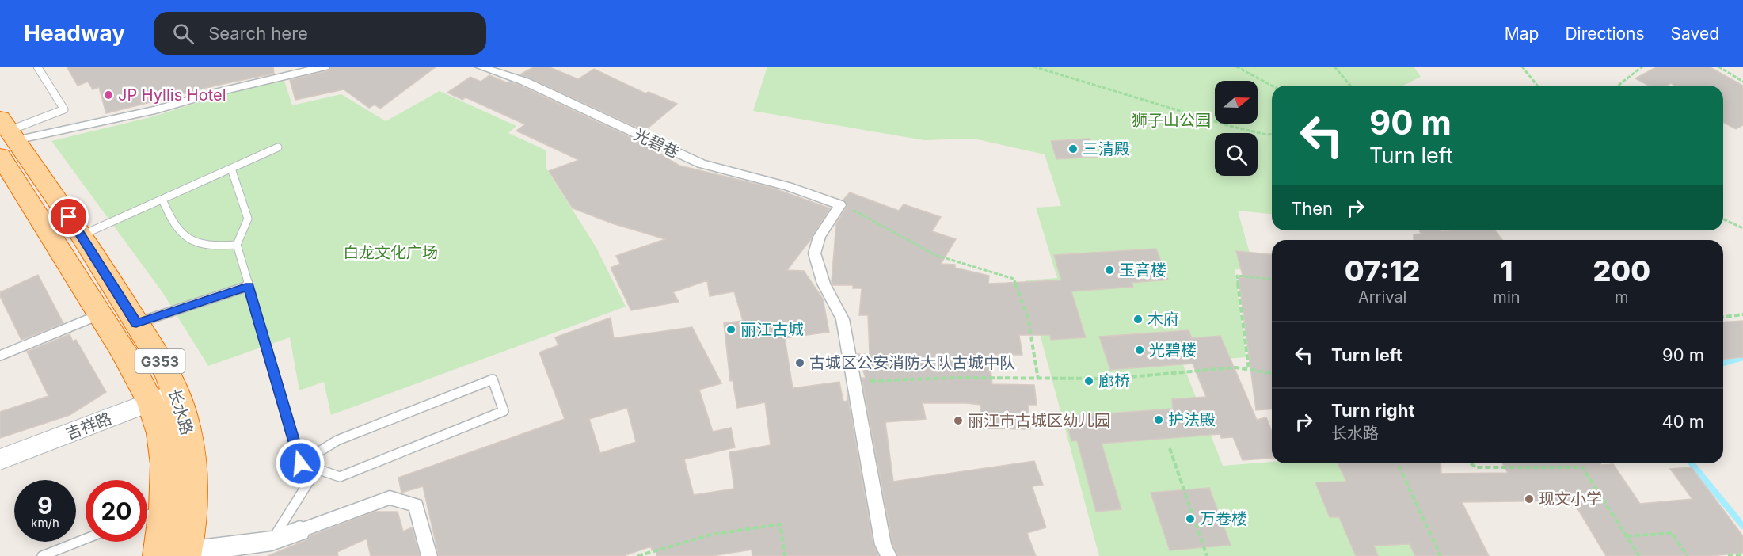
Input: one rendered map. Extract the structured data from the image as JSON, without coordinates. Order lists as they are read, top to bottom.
{
  "streets": {
    "highway": ["G353", "长水路"],
    "street": ["光碧巷", "吉祥路"]
  },
  "crossings": [
    ["长水路", "吉祥路"]
  ],
  "parks": ["狮子山公园", "白龙文化广场"],
  "places": [
    "JP Hyllis Hotel",
    "三清殿",
    "玉音楼",
    "木府",
    "丽江古城",
    "光碧楼",
    "古城区公安消防大队古城中队",
    "廊桥",
    "护法殿",
    "丽江市古城区幼儿园",
    "现文小学",
    "万卷楼"
  ],
  "north": "right",
  "page": {
    "header": "Headway",
    "search": "Search here",
    "nav": ["Map", "Directions", "Saved"],
    "turn": ["90 m", "Turn left"],
    "then": "Then",
    "eta": [
      "07:12",
      "Arrival",
      "1",
      "min",
      "200",
      "m"
    ],
    "list": [
      {
        "name": "Turn left",
        "value": "90 m"
      },
      {
        "name": "Turn right",
        "note": "长水路",
        "value": "40 m"
      }
    ],
    "speed": "9 km/h",
    "limit": "20"
  }
}
